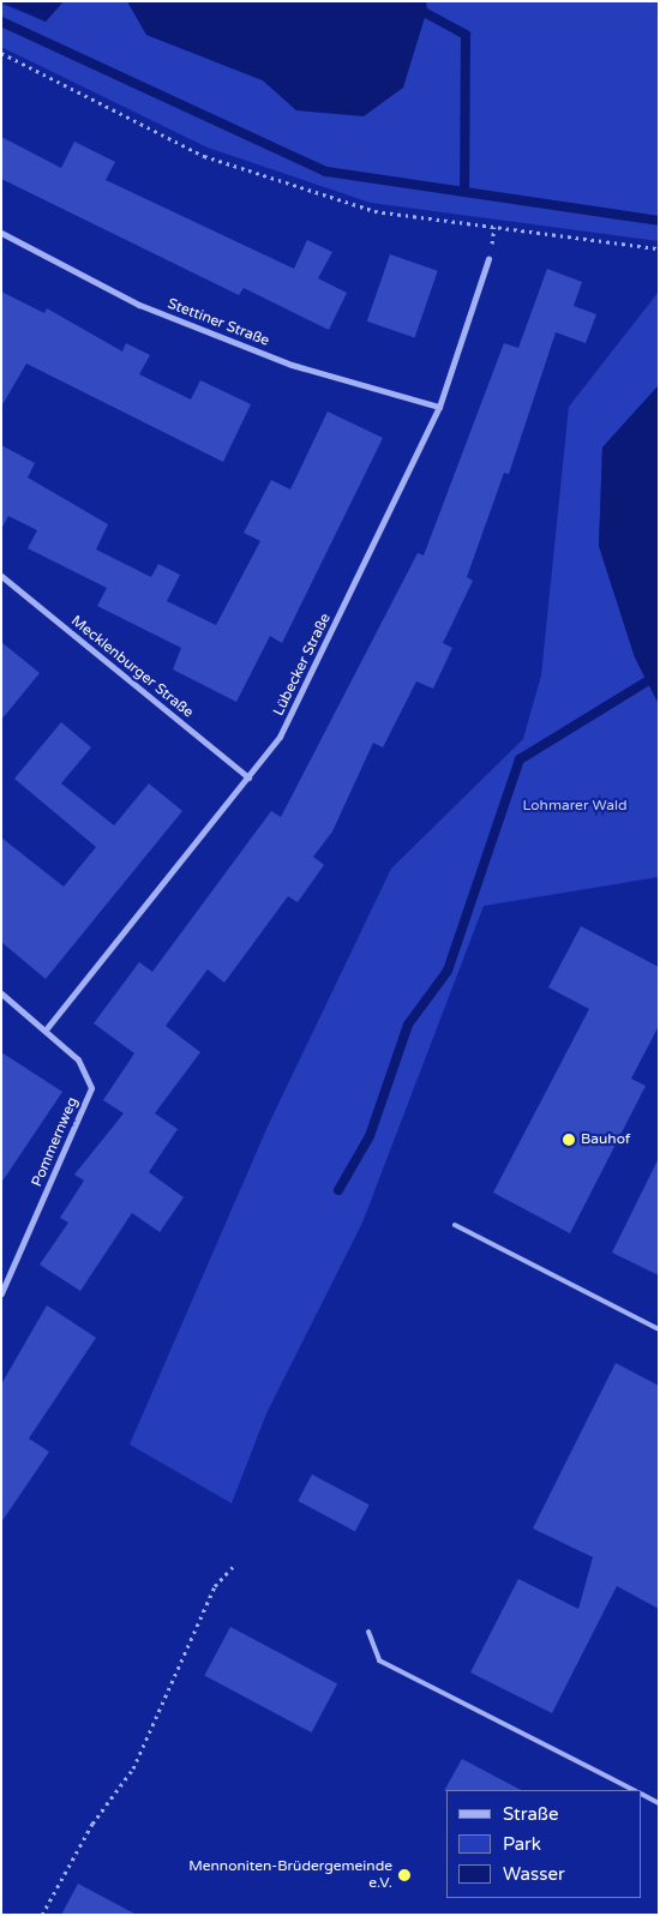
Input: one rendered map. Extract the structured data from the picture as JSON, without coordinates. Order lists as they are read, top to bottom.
{
  "streets": {
    "street": [
      "Stettiner Straße",
      "Lübecker Straße",
      "Mecklenburger Straße",
      "Pommernweg"
    ]
  },
  "crossings": [
    ["Stettiner Straße", "Lübecker Straße"],
    ["Lübecker Straße", "Mecklenburger Straße"],
    ["Lübecker Straße", "Pommernweg"]
  ],
  "parks": ["Lohmarer Wald"],
  "places": ["Bauhof", "Mennoniten-Brüdergemeinde e.V."],
  "legend": ["Straße", "Park", "Wasser"]
}
